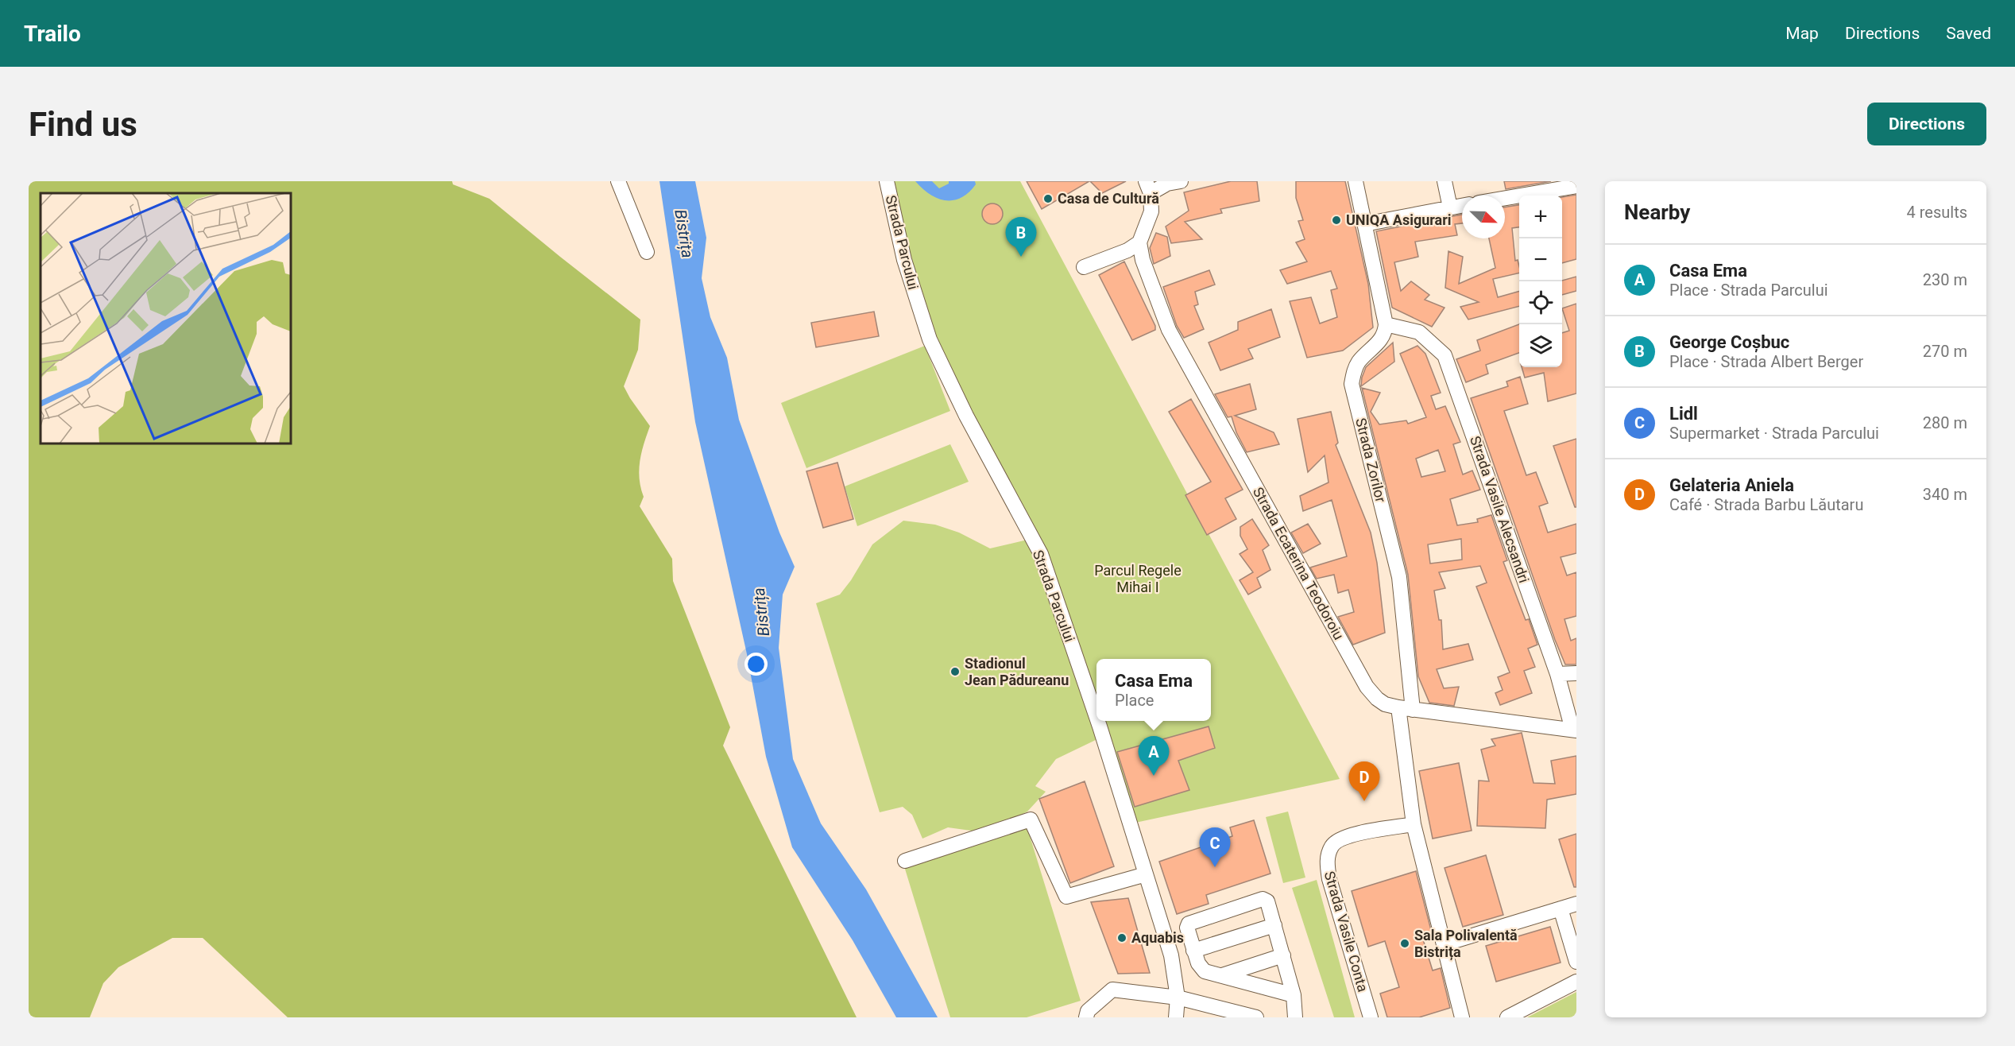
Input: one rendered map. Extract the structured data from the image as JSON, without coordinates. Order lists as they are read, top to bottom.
{
  "streets": {
    "street": [
      "Strada Parcului",
      "Strada Zorilor",
      "Strada Vasile Alecsandri",
      "Strada Ecaterina Teodoroiu",
      "Strada Vasile Conta"
    ]
  },
  "crossings": [
    ["Strada Zorilor", "Strada Vasile Alecsandri"],
    ["Strada Zorilor", "Strada Ecaterina Teodoroiu"],
    ["Strada Zorilor", "Strada Vasile Conta"],
    ["Strada Vasile Alecsandri", "Strada Ecaterina Teodoroiu"]
  ],
  "water": ["Bistrița"],
  "parks": ["Parcul Regele Mihai I"],
  "places": [
    "Casa de Cultură",
    "UNIQA Asigurari",
    "Stadionul Jean Pădureanu",
    "Aquabis",
    "Sala Polivalentă Bistrița"
  ],
  "north": "bottom right",
  "page": {
    "header": "Trailo",
    "nav": ["Map", "Directions", "Saved"],
    "buttons": "Directions",
    "title": "Find us",
    "heading": ["Nearby", "4 results"],
    "map_buttons": ["+", "−"],
    "pins": [
      "B",
      "A",
      "D",
      "C"
    ],
    "list": [
      {
        "mark": "A",
        "name": "Casa Ema",
        "note": "Place · Strada Parcului",
        "value": "230 m"
      },
      {
        "mark": "B",
        "name": "George Coșbuc",
        "note": "Place · Strada Albert Berger",
        "value": "270 m"
      },
      {
        "mark": "C",
        "name": "Lidl",
        "note": "Supermarket · Strada Parcului",
        "value": "280 m"
      },
      {
        "mark": "D",
        "name": "Gelateria Aniela",
        "note": "Café · Strada Barbu Lăutaru",
        "value": "340 m"
      }
    ],
    "popup": ["Casa Ema", "Place"]
  }
}
